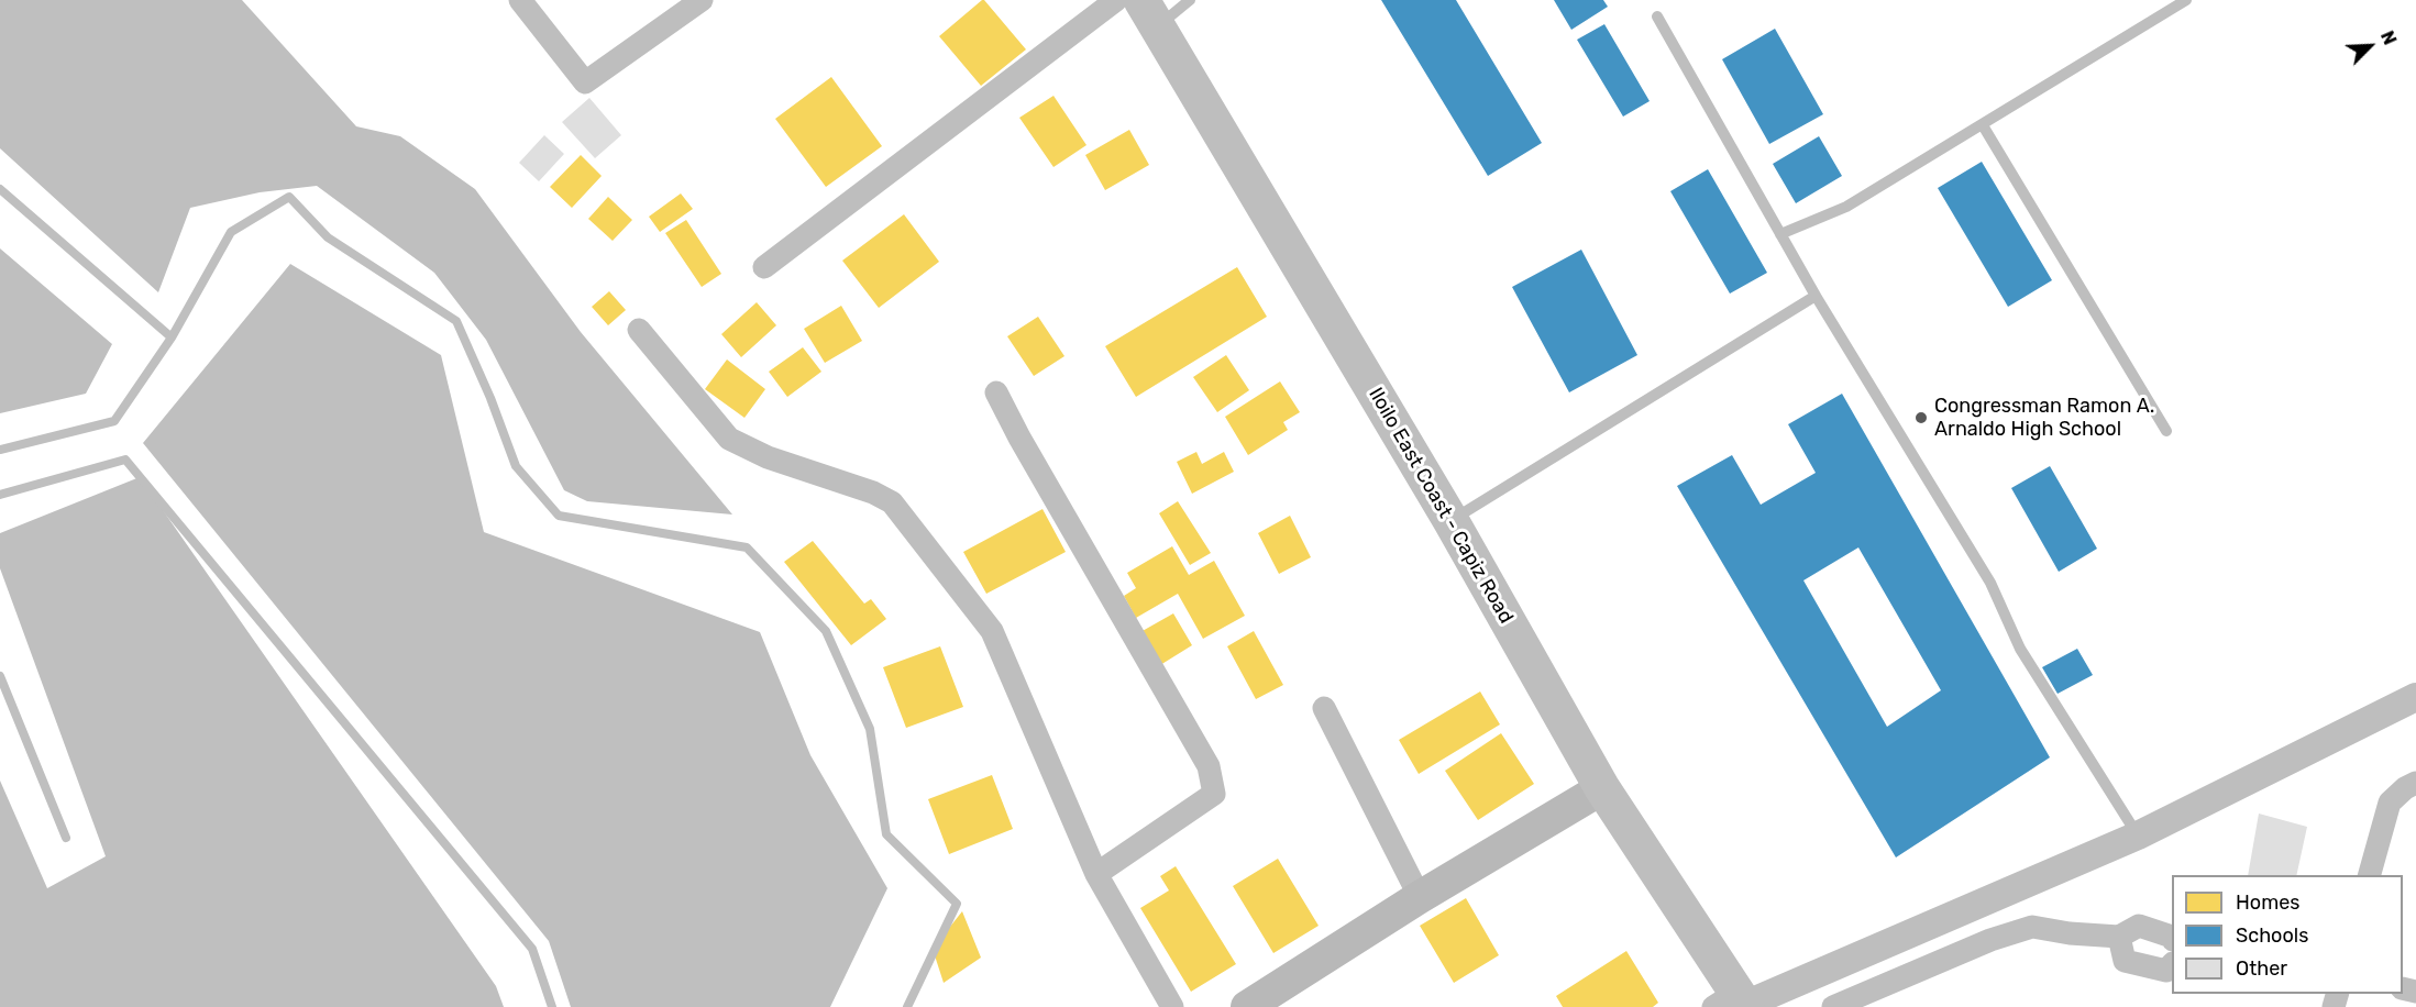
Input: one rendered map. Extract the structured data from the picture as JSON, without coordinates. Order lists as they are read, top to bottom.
{
  "streets": {
    "main road": ["Iloilo East Coast - Capiz Road"]
  },
  "places": ["Congressman Ramon A. Arnaldo High School"],
  "legend": ["Homes", "Schools", "Other"],
  "north": "top right"
}
